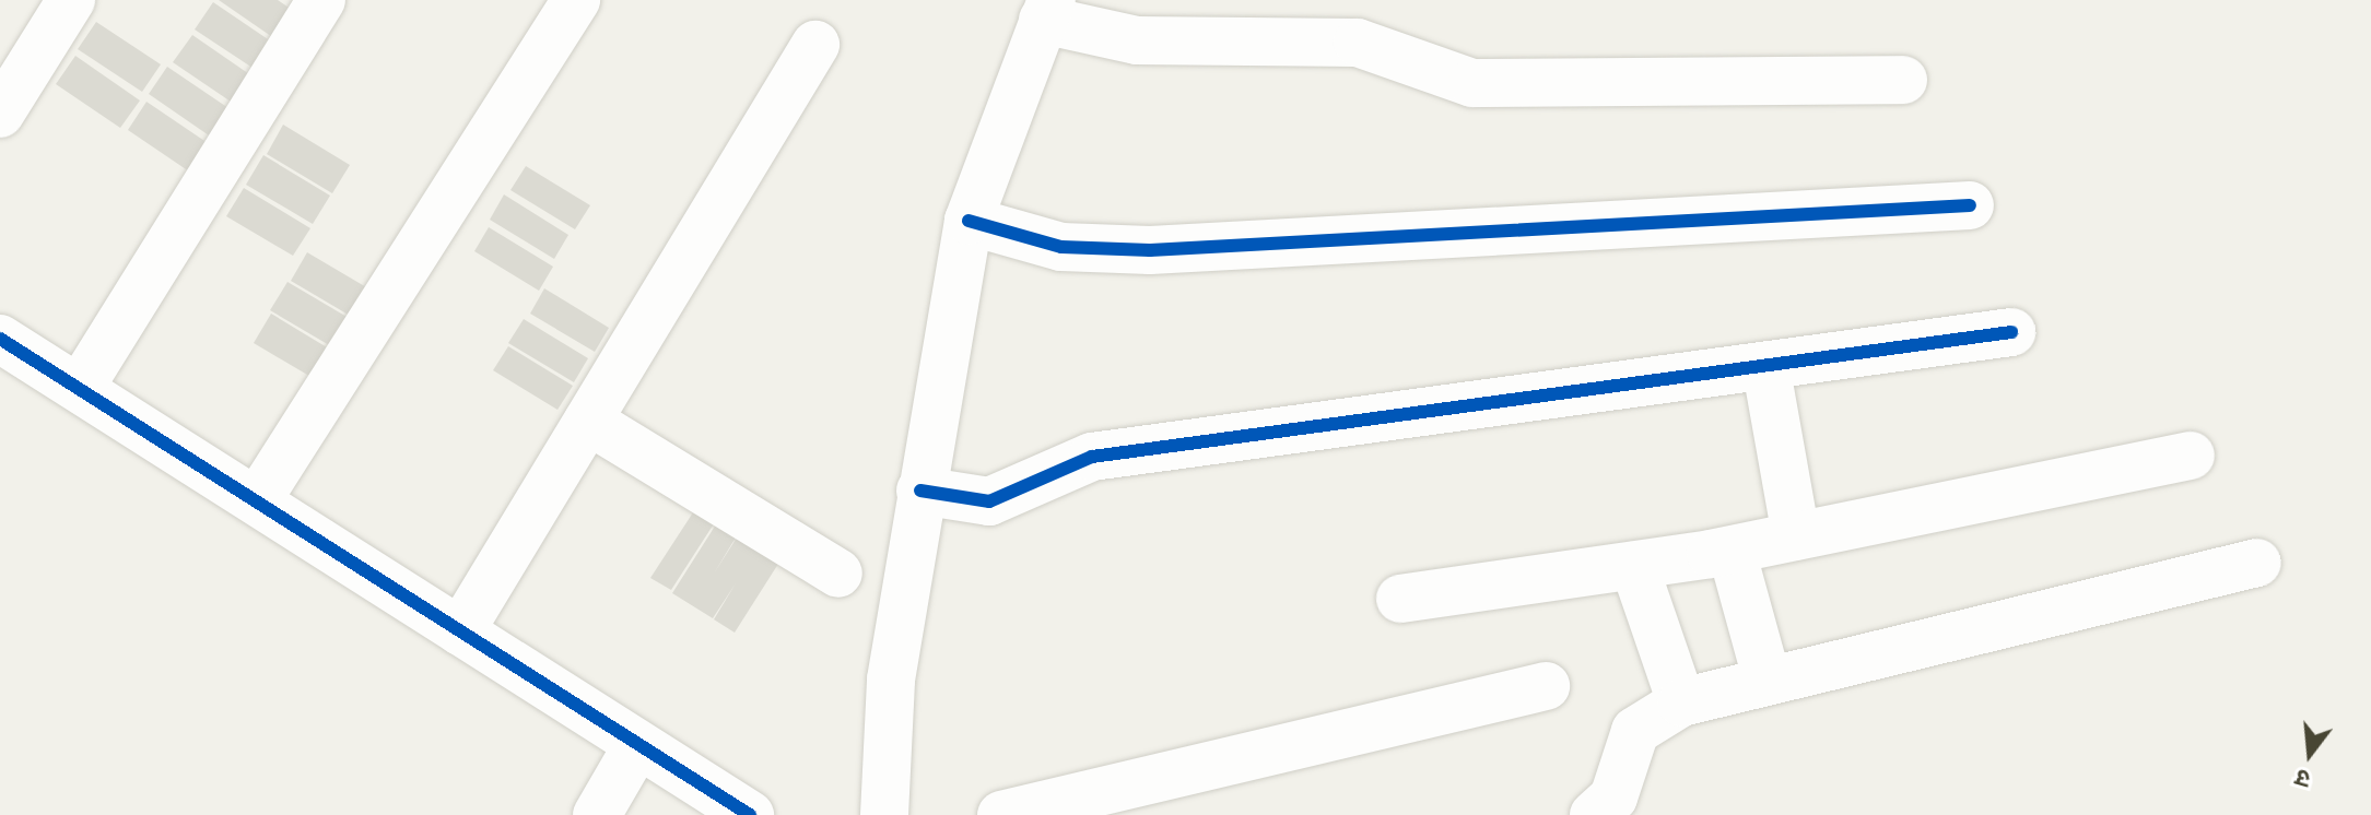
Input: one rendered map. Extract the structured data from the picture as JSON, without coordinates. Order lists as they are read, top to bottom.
{
  "north": "bottom"
}
